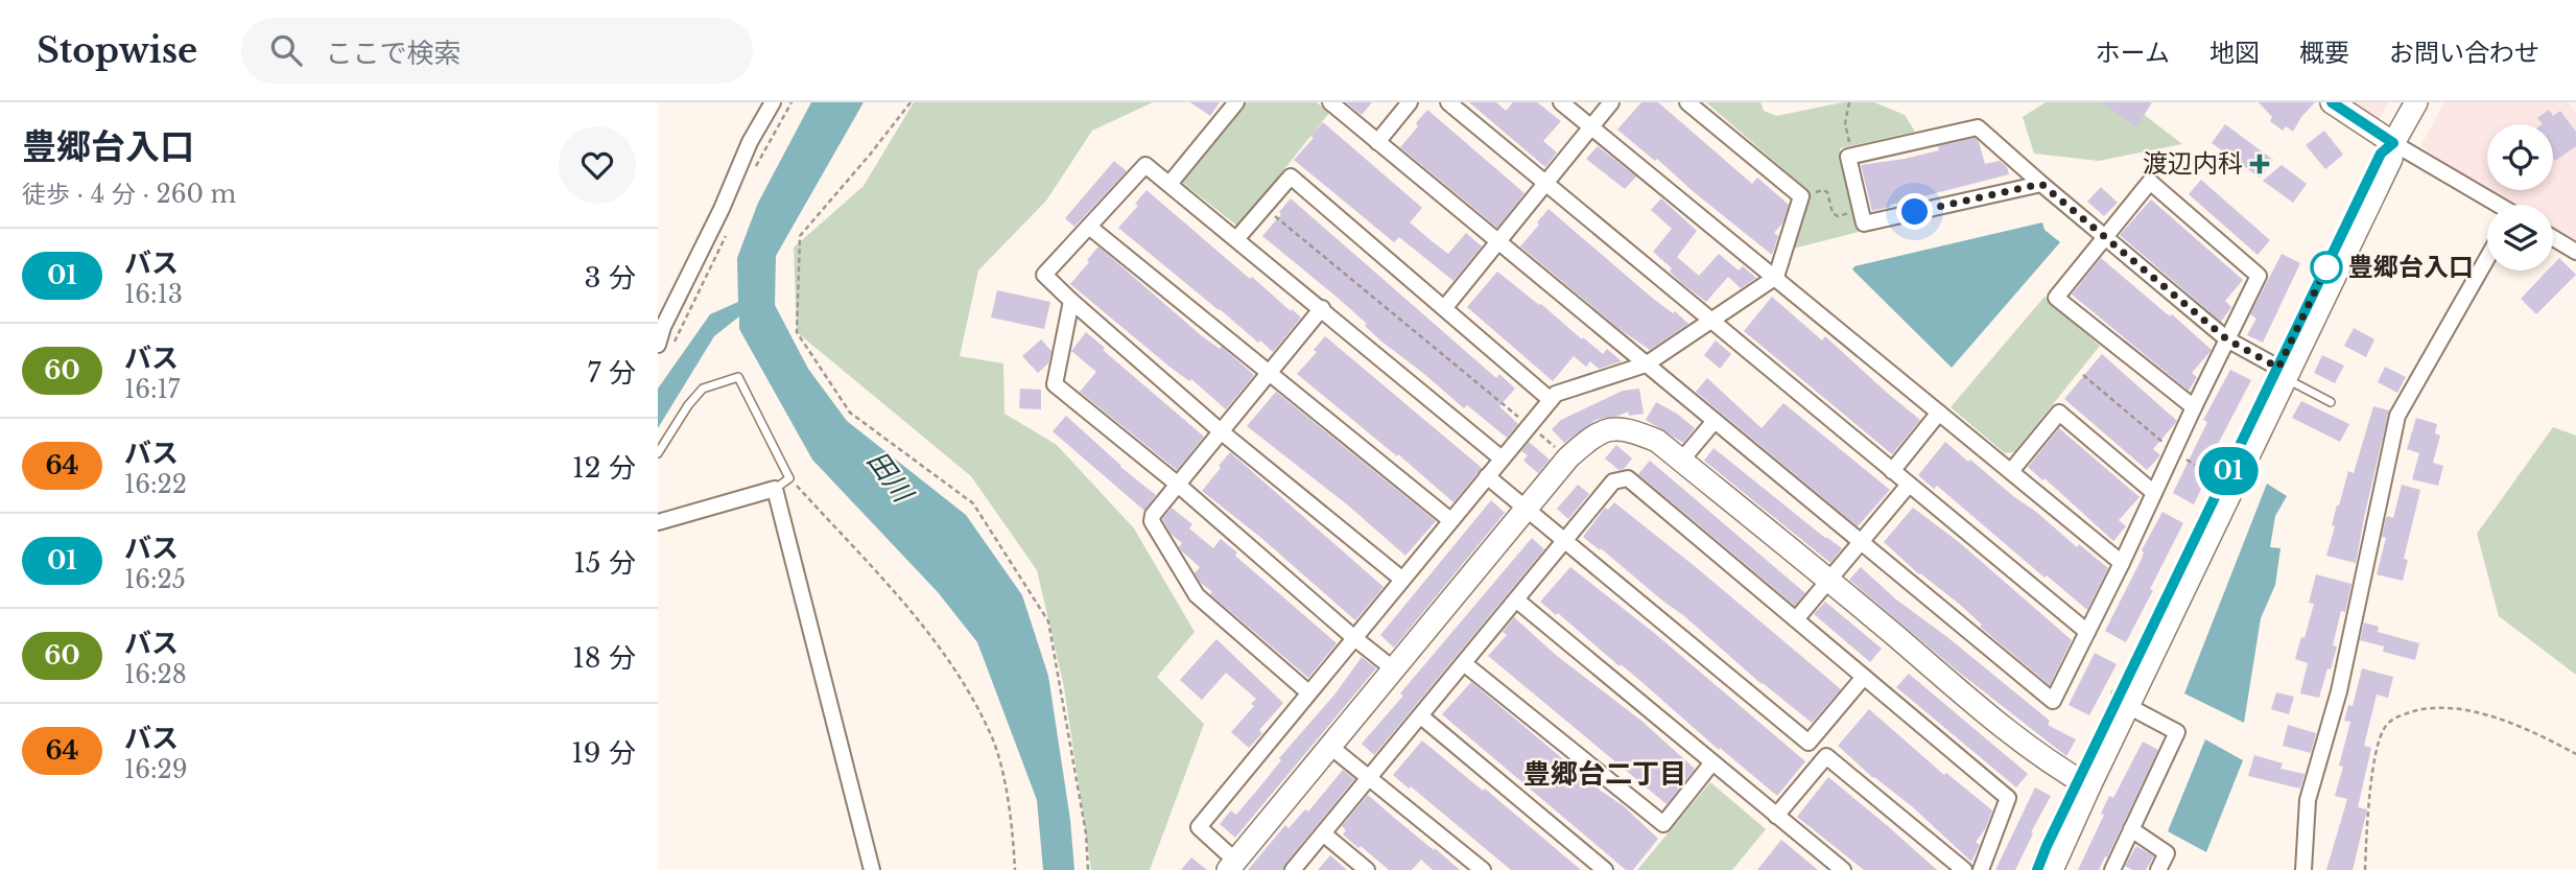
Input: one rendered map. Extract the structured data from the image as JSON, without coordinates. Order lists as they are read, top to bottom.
{
  "districts": ["豊郷台二丁目"],
  "water": ["田川"],
  "places": {
    "health": ["渡辺内科"],
    "other": ["豊郷台入口"]
  },
  "lines": ["bus line 01"],
  "page": {
    "header": "Stopwise",
    "search": "ここで検索",
    "nav": [
      "ホーム",
      "地図",
      "概要",
      "お問い合わせ"
    ],
    "heading": ["豊郷台入口", "徒歩 · 4 分 · 260 m"],
    "on_map": "01",
    "list": [
      {
        "mark": "01",
        "name": "バス",
        "note": "16:13",
        "value": "3 分"
      },
      {
        "mark": "60",
        "name": "バス",
        "note": "16:17",
        "value": "7 分"
      },
      {
        "mark": "64",
        "name": "バス",
        "note": "16:22",
        "value": "12 分"
      },
      {
        "mark": "01",
        "name": "バス",
        "note": "16:25",
        "value": "15 分"
      },
      {
        "mark": "60",
        "name": "バス",
        "note": "16:28",
        "value": "18 分"
      },
      {
        "mark": "64",
        "name": "バス",
        "note": "16:29",
        "value": "19 分"
      }
    ]
  }
}
